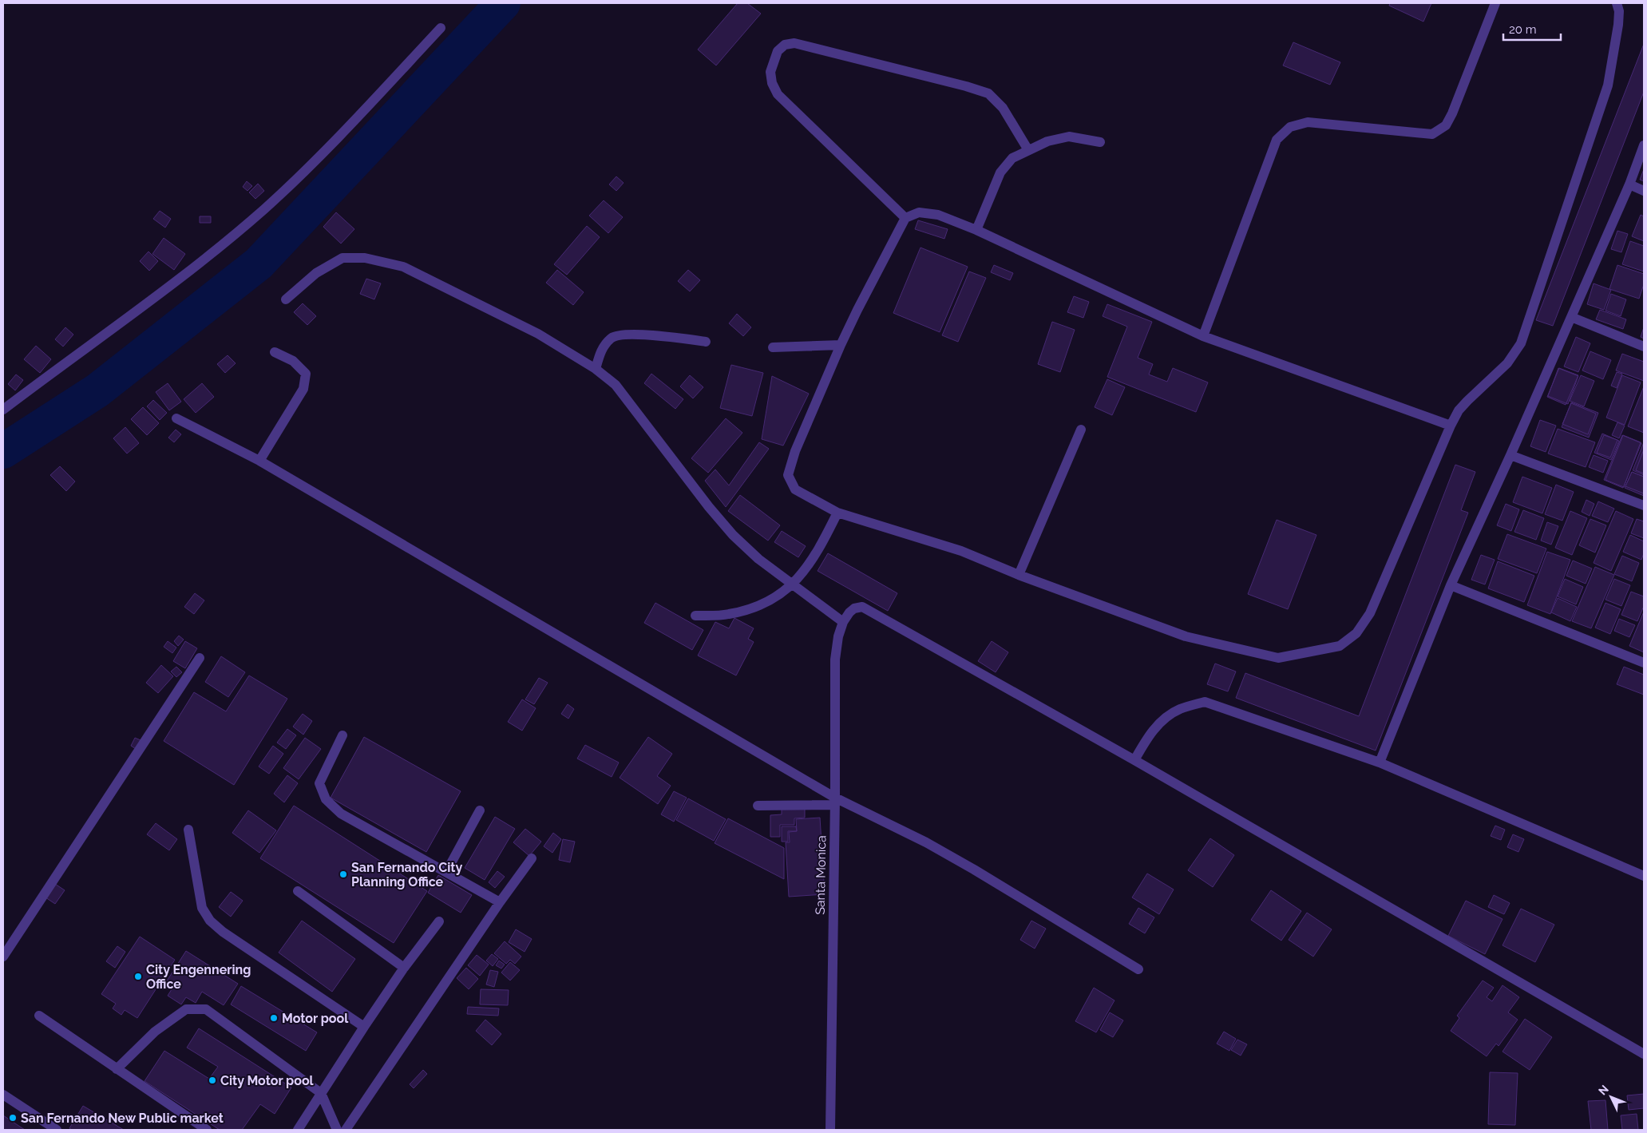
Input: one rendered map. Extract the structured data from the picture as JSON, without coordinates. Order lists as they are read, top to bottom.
{
  "streets": {
    "street": ["Santa Monica"]
  },
  "places": [
    "San Fernando City Planning Office",
    "City Engennering Office",
    "Motor pool",
    "City Motor pool",
    "San Fernando New Public market"
  ],
  "scale_bar": "20 m",
  "north": "top left"
}
